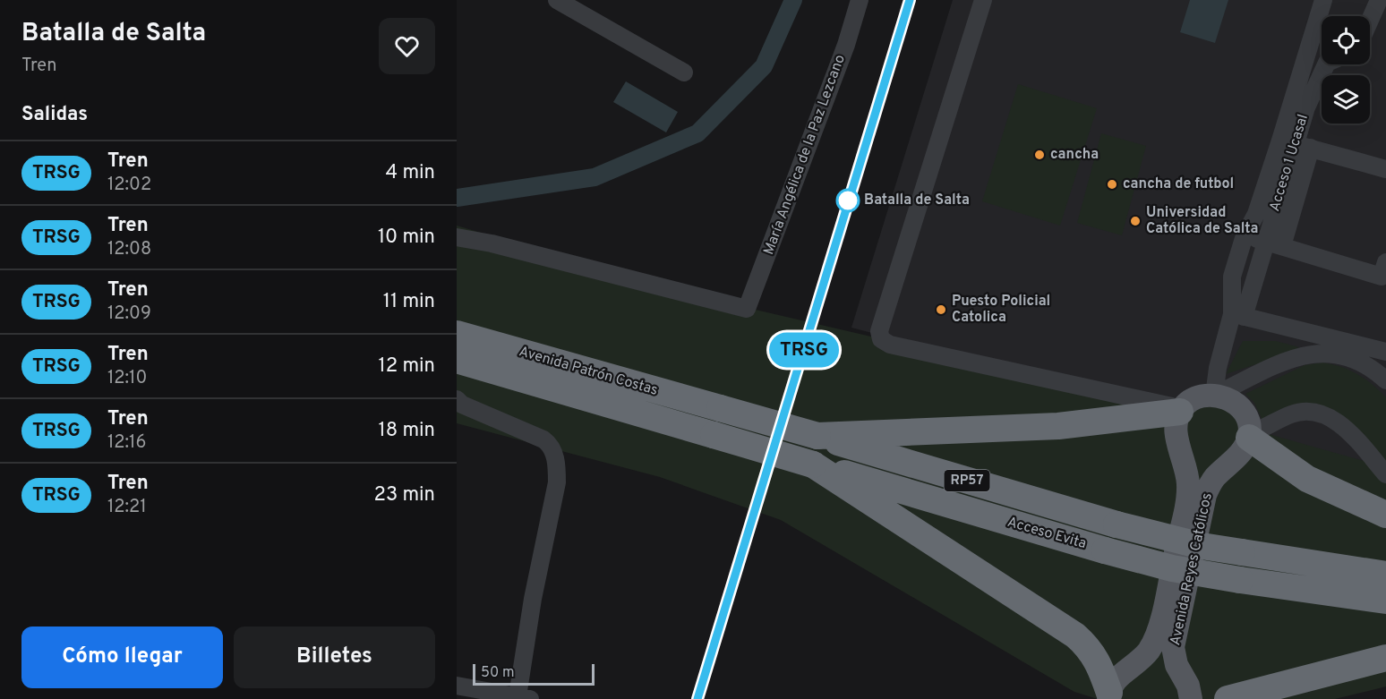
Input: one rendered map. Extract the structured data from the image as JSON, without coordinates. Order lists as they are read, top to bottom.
{
  "streets": {
    "highway": ["Avenida Patrón Costas", "RP57", "Acceso Evita"],
    "main road": ["Avenida Reyes Católicos"],
    "street": ["María Angélica de la Paz Lezcano", "Acceso 1 Ucasal"]
  },
  "crossings": [
    ["Avenida Patrón Costas", "Acceso Evita"]
  ],
  "places": [
    "cancha",
    "cancha de futbol",
    "Batalla de Salta",
    "Universidad Católica de Salta",
    "Puesto Policial Catolica"
  ],
  "scale_bar": "50 m",
  "page": {
    "heading": [
      ["Batalla de Salta", "Tren"],
      "Salidas"
    ],
    "on_map": "TRSG",
    "list": [
      {
        "mark": "TRSG",
        "name": "Tren",
        "note": "12:02",
        "value": "4 min"
      },
      {
        "mark": "TRSG",
        "name": "Tren",
        "note": "12:08",
        "value": "10 min"
      },
      {
        "mark": "TRSG",
        "name": "Tren",
        "note": "12:09",
        "value": "11 min"
      },
      {
        "mark": "TRSG",
        "name": "Tren",
        "note": "12:10",
        "value": "12 min"
      },
      {
        "mark": "TRSG",
        "name": "Tren",
        "note": "12:16",
        "value": "18 min"
      },
      {
        "mark": "TRSG",
        "name": "Tren",
        "note": "12:21",
        "value": "23 min"
      }
    ],
    "buttons": ["Cómo llegar", "Billetes"],
    "scale": "50 m"
  }
}
